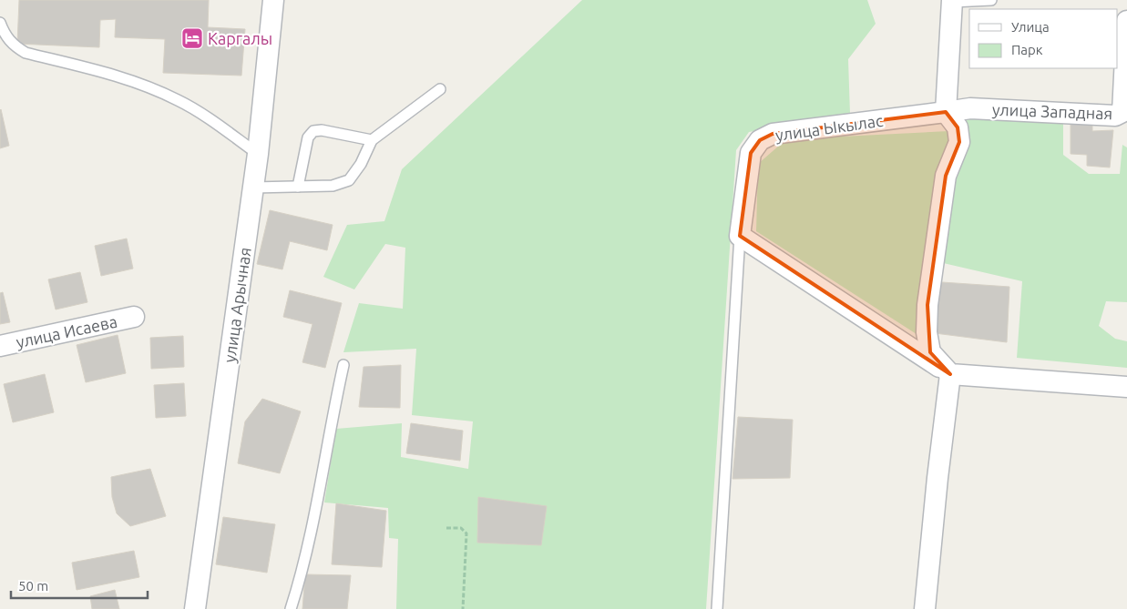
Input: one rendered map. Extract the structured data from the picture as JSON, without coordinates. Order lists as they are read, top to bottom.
{
  "streets": {
    "street": [
      "улица Западная",
      "улица Ыкылас",
      "улица Арычная",
      "улица Исаева"
    ]
  },
  "crossings": [
    ["улица Западная", "улица Ыкылас"]
  ],
  "places": {
    "hotel": ["Каргалы"]
  },
  "legend": ["Улица", "Парк"],
  "scale_bar": "50 m"
}
